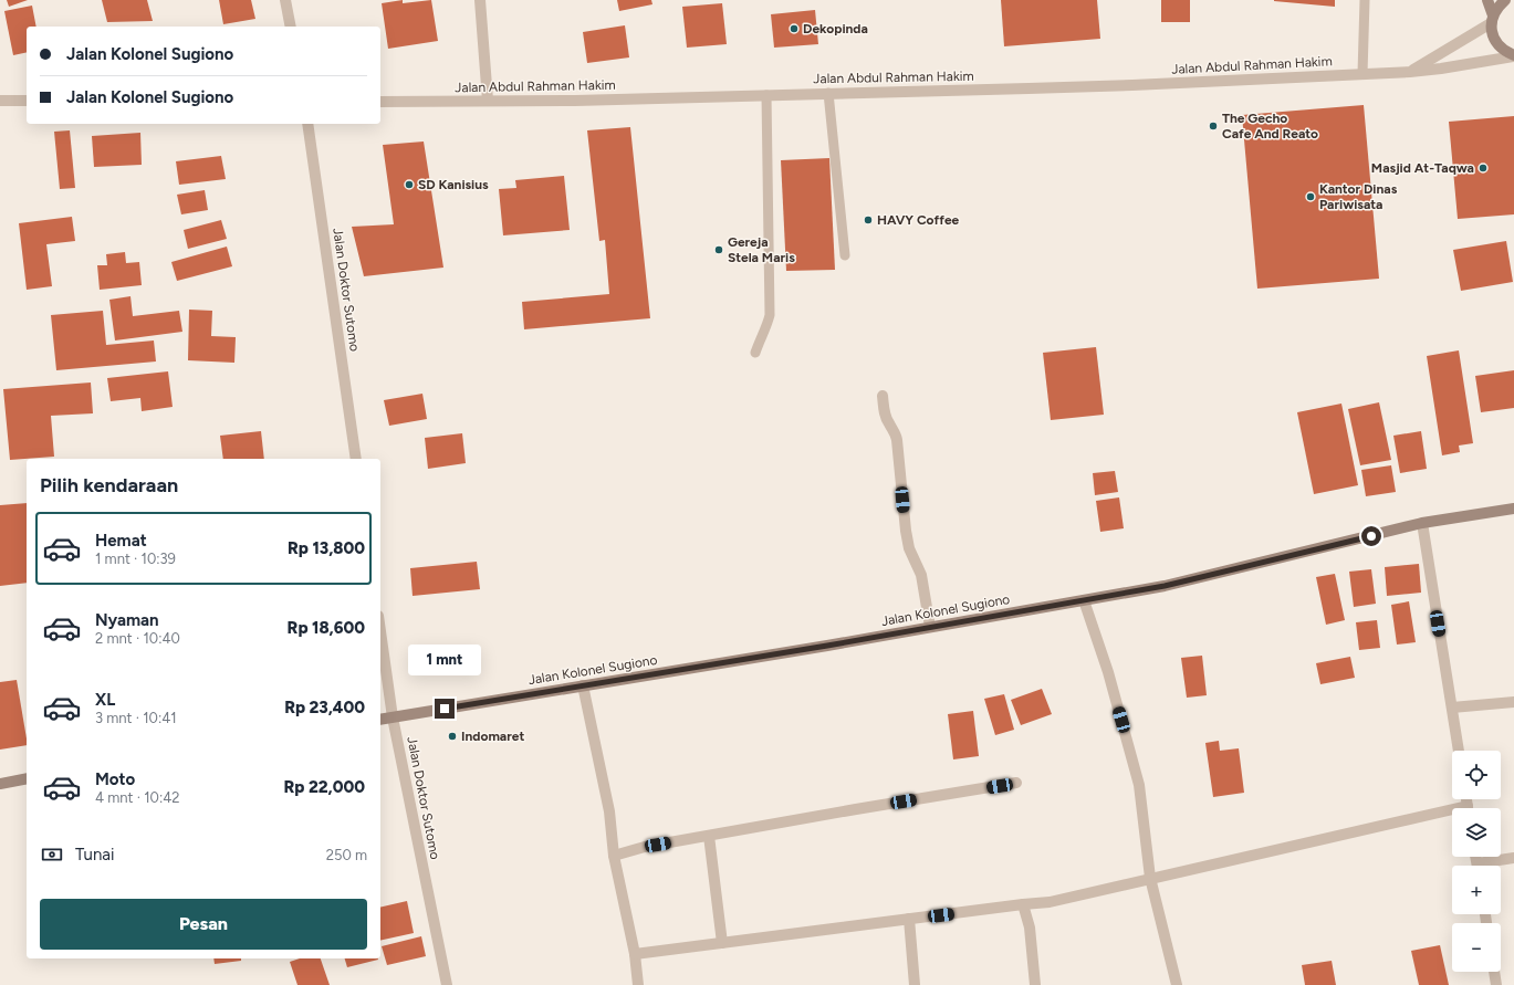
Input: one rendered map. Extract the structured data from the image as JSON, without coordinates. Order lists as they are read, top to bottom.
{
  "streets": {
    "main road": ["Jalan Kolonel Sugiono"],
    "street": ["Jalan Abdul Rahman Hakim", "Jalan Doktor Sutomo"]
  },
  "crossings": [
    ["Jalan Doktor Sutomo", "Jalan Kolonel Sugiono"]
  ],
  "places": [
    "Dekopinda",
    "The Gecho Cafe And Reato",
    "Masjid At-Taqwa",
    "SD Kanisius",
    "Kantor Dinas Pariwisata",
    "HAVY Coffee",
    "Gereja Stela Maris",
    "Indomaret"
  ],
  "page": {
    "banner": ["Jalan Kolonel Sugiono", "Jalan Kolonel Sugiono"],
    "heading": "Pilih kendaraan",
    "list": [
      {
        "name": "Hemat",
        "note": "1 mnt · 10:39",
        "value": "Rp 13,800"
      },
      {
        "name": "Nyaman",
        "note": "2 mnt · 10:40",
        "value": "Rp 18,600"
      },
      {
        "name": "XL",
        "note": "3 mnt · 10:41",
        "value": "Rp 23,400"
      },
      {
        "name": "Moto",
        "note": "4 mnt · 10:42",
        "value": "Rp 22,000"
      }
    ],
    "bubble": "1 mnt",
    "map_buttons": ["+", "−"],
    "pay": ["Tunai", "250 m"],
    "buttons": "Pesan"
  }
}
